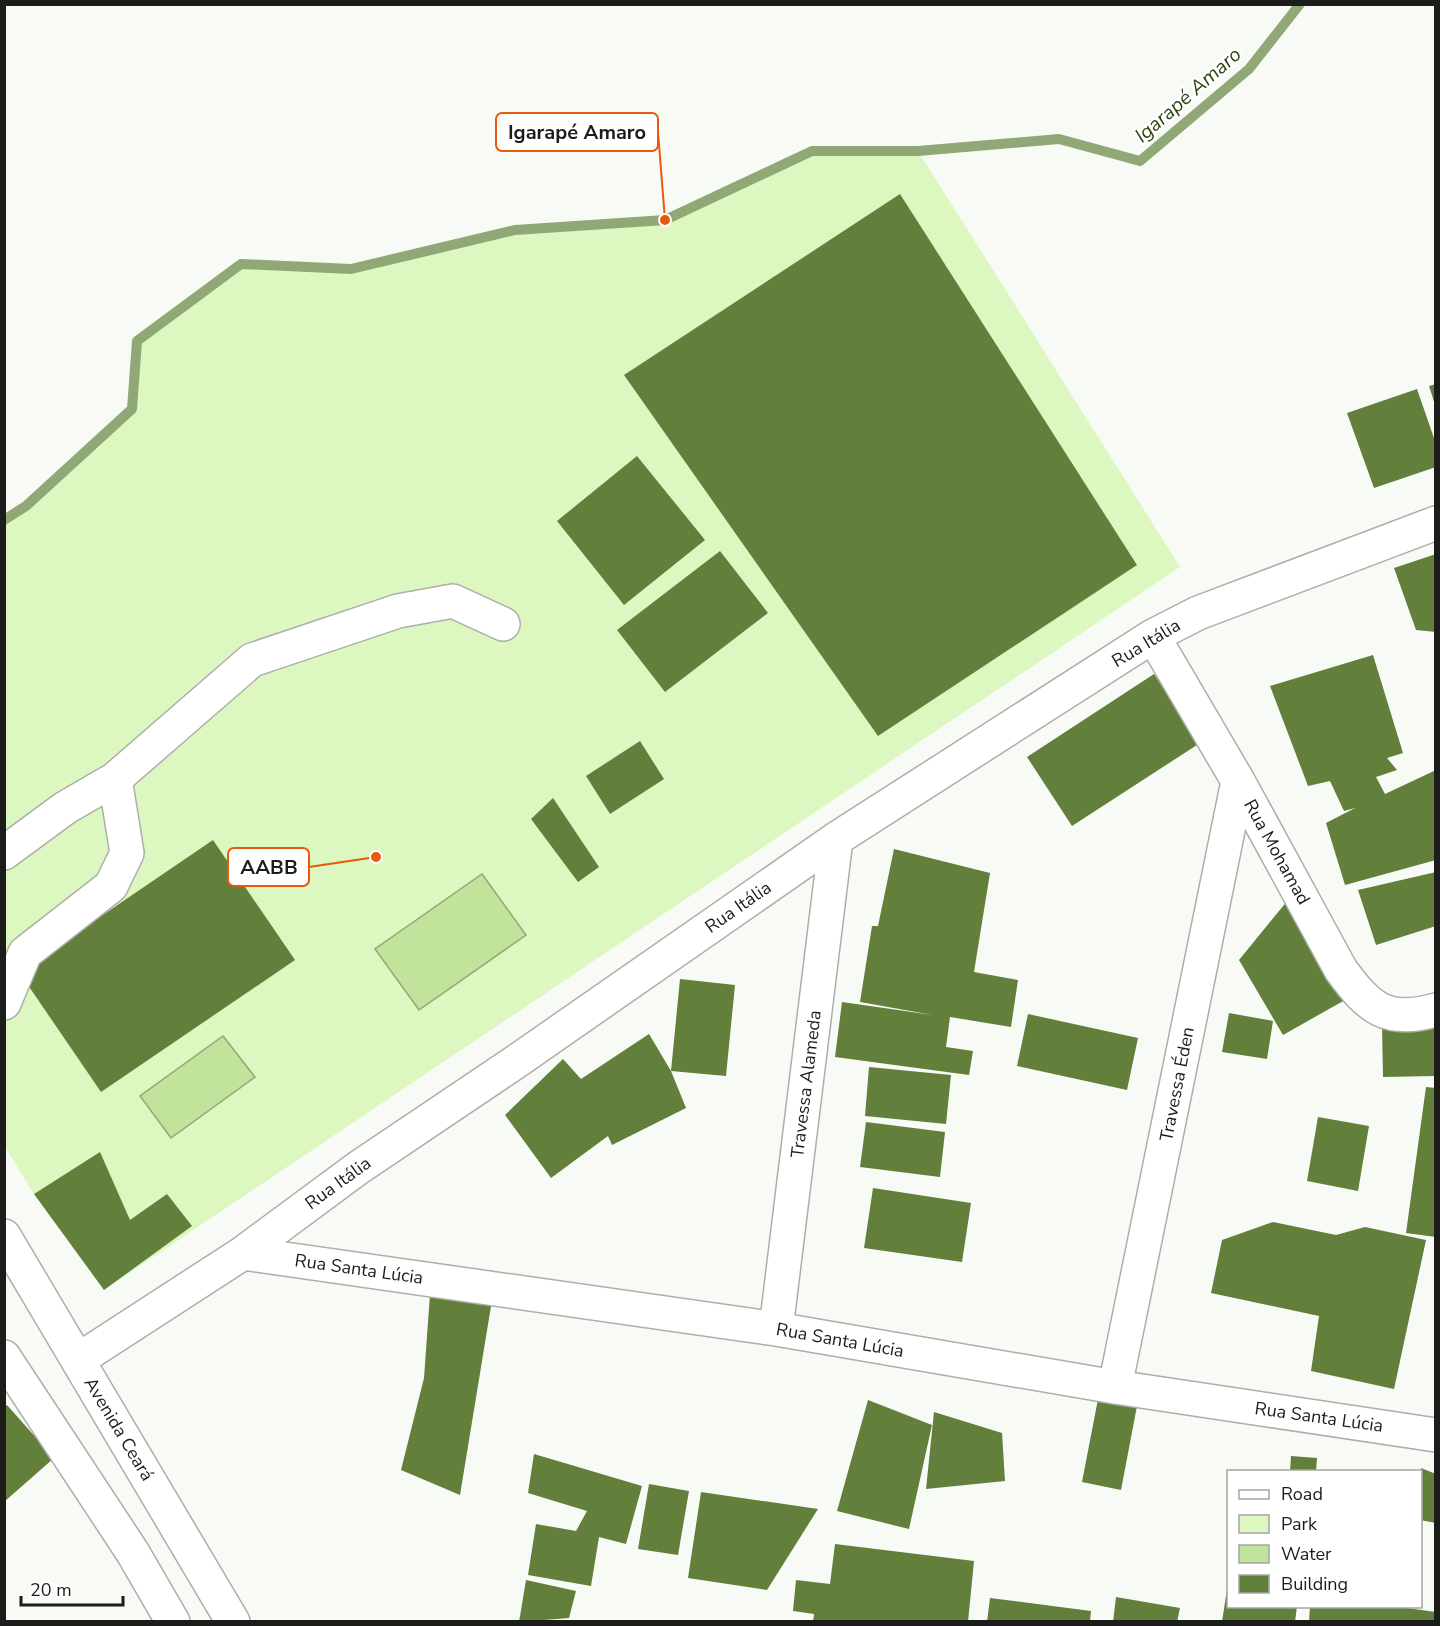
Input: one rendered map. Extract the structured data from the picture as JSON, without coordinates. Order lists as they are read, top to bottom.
{
  "streets": {
    "street": [
      "Rua Itália",
      "Rua Mohamad",
      "Travessa Alameda",
      "Travessa Éden",
      "Rua Santa Lúcia",
      "Avenida Ceará"
    ]
  },
  "crossings": [
    ["Rua Itália", "Rua Mohamad"],
    ["Rua Itália", "Travessa Alameda"],
    ["Rua Itália", "Rua Santa Lúcia"],
    ["Rua Itália", "Avenida Ceará"],
    ["Rua Mohamad", "Travessa Éden"],
    ["Travessa Alameda", "Rua Santa Lúcia"],
    ["Travessa Éden", "Rua Santa Lúcia"]
  ],
  "water": ["Igarapé Amaro"],
  "places": ["Igarapé Amaro", "AABB"],
  "legend": [
    "Road",
    "Park",
    "Water",
    "Building"
  ],
  "scale_bar": "20 m"
}
